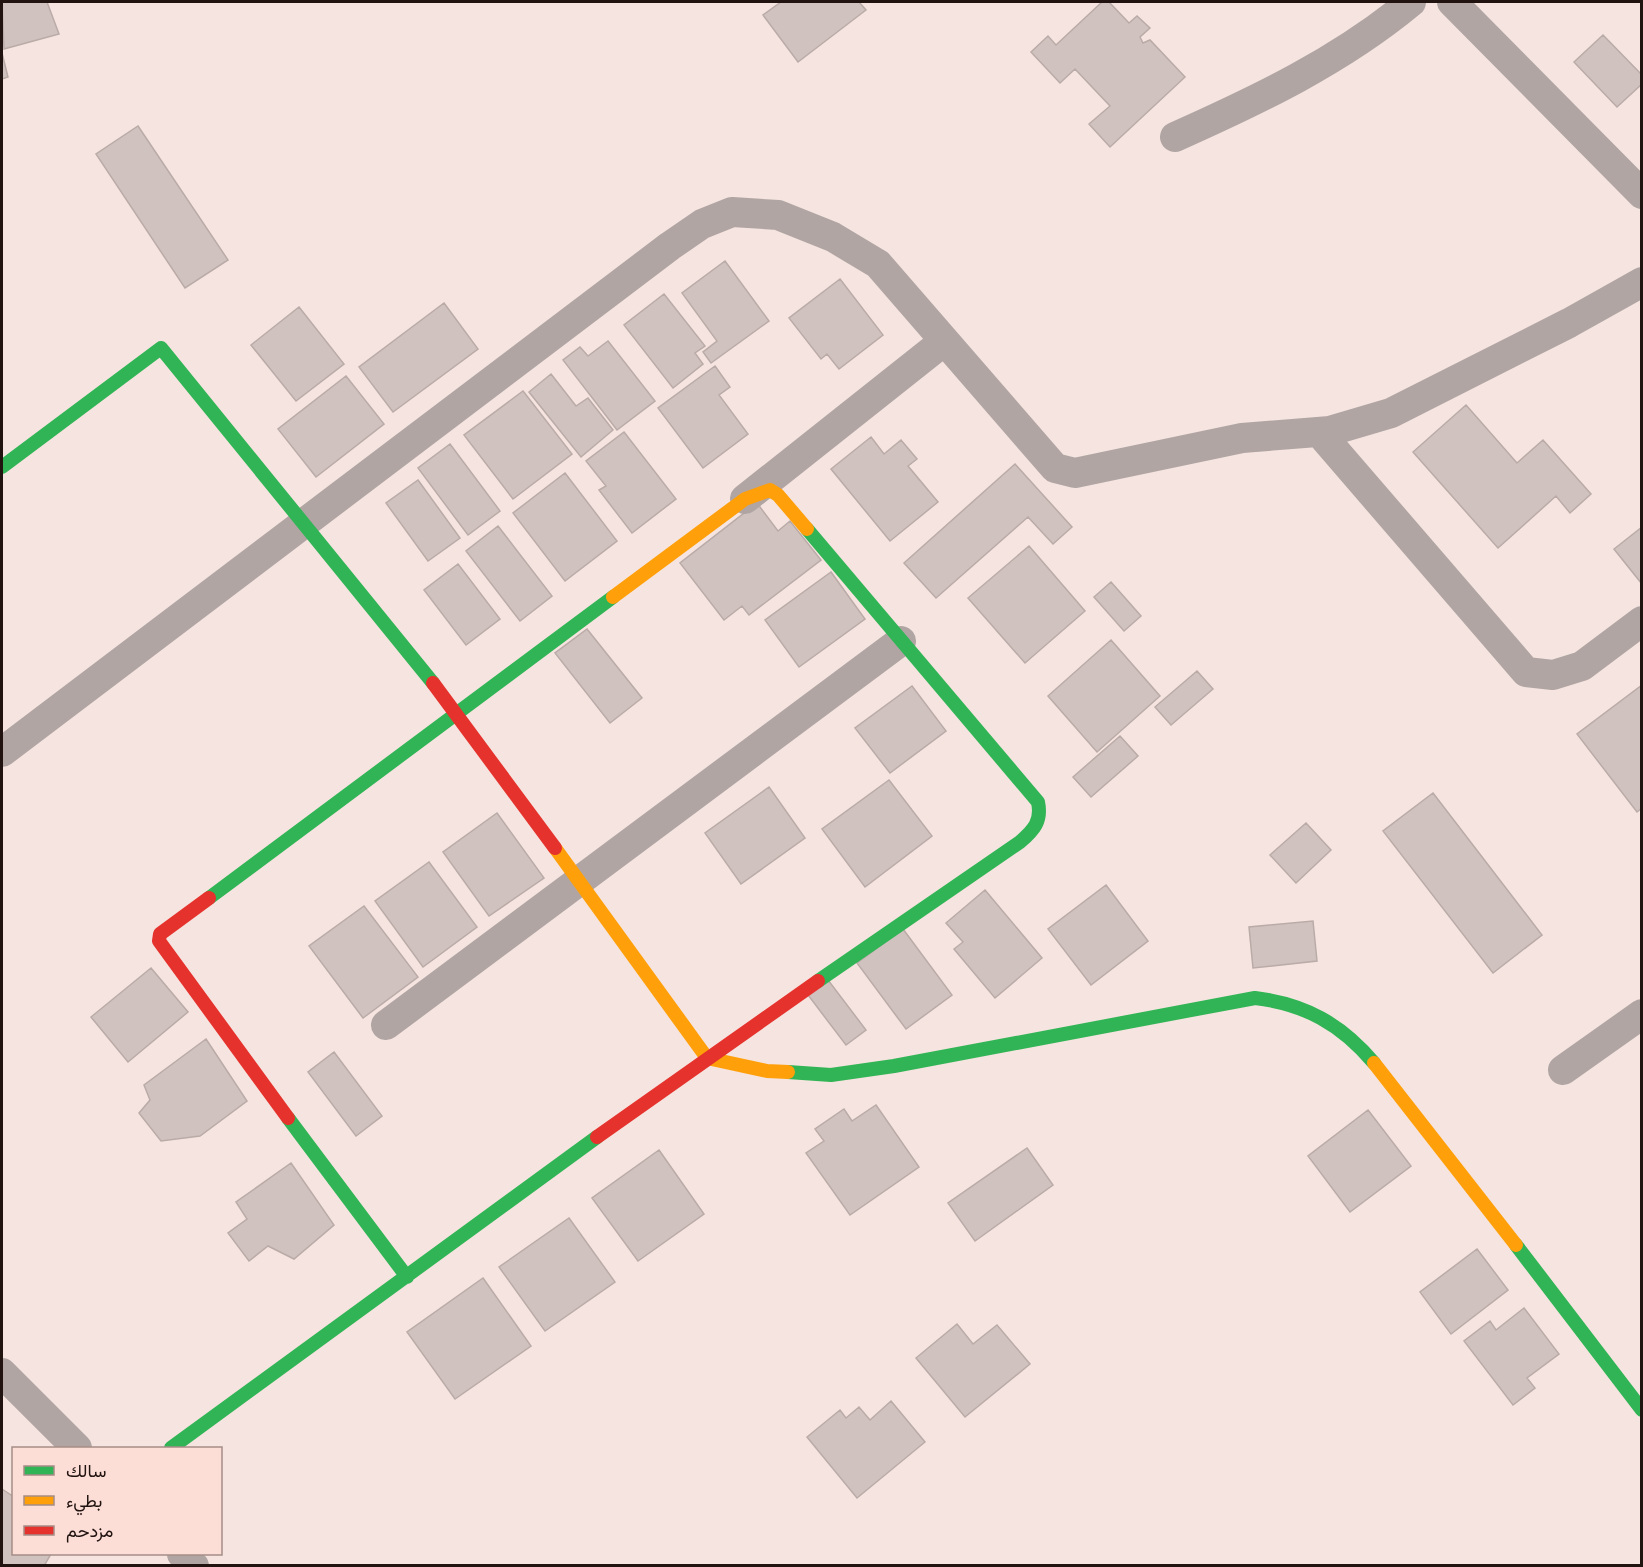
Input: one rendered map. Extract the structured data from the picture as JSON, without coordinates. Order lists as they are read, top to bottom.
{
  "legend": ["سالك", "بطيء", "مزدحم"]
}
